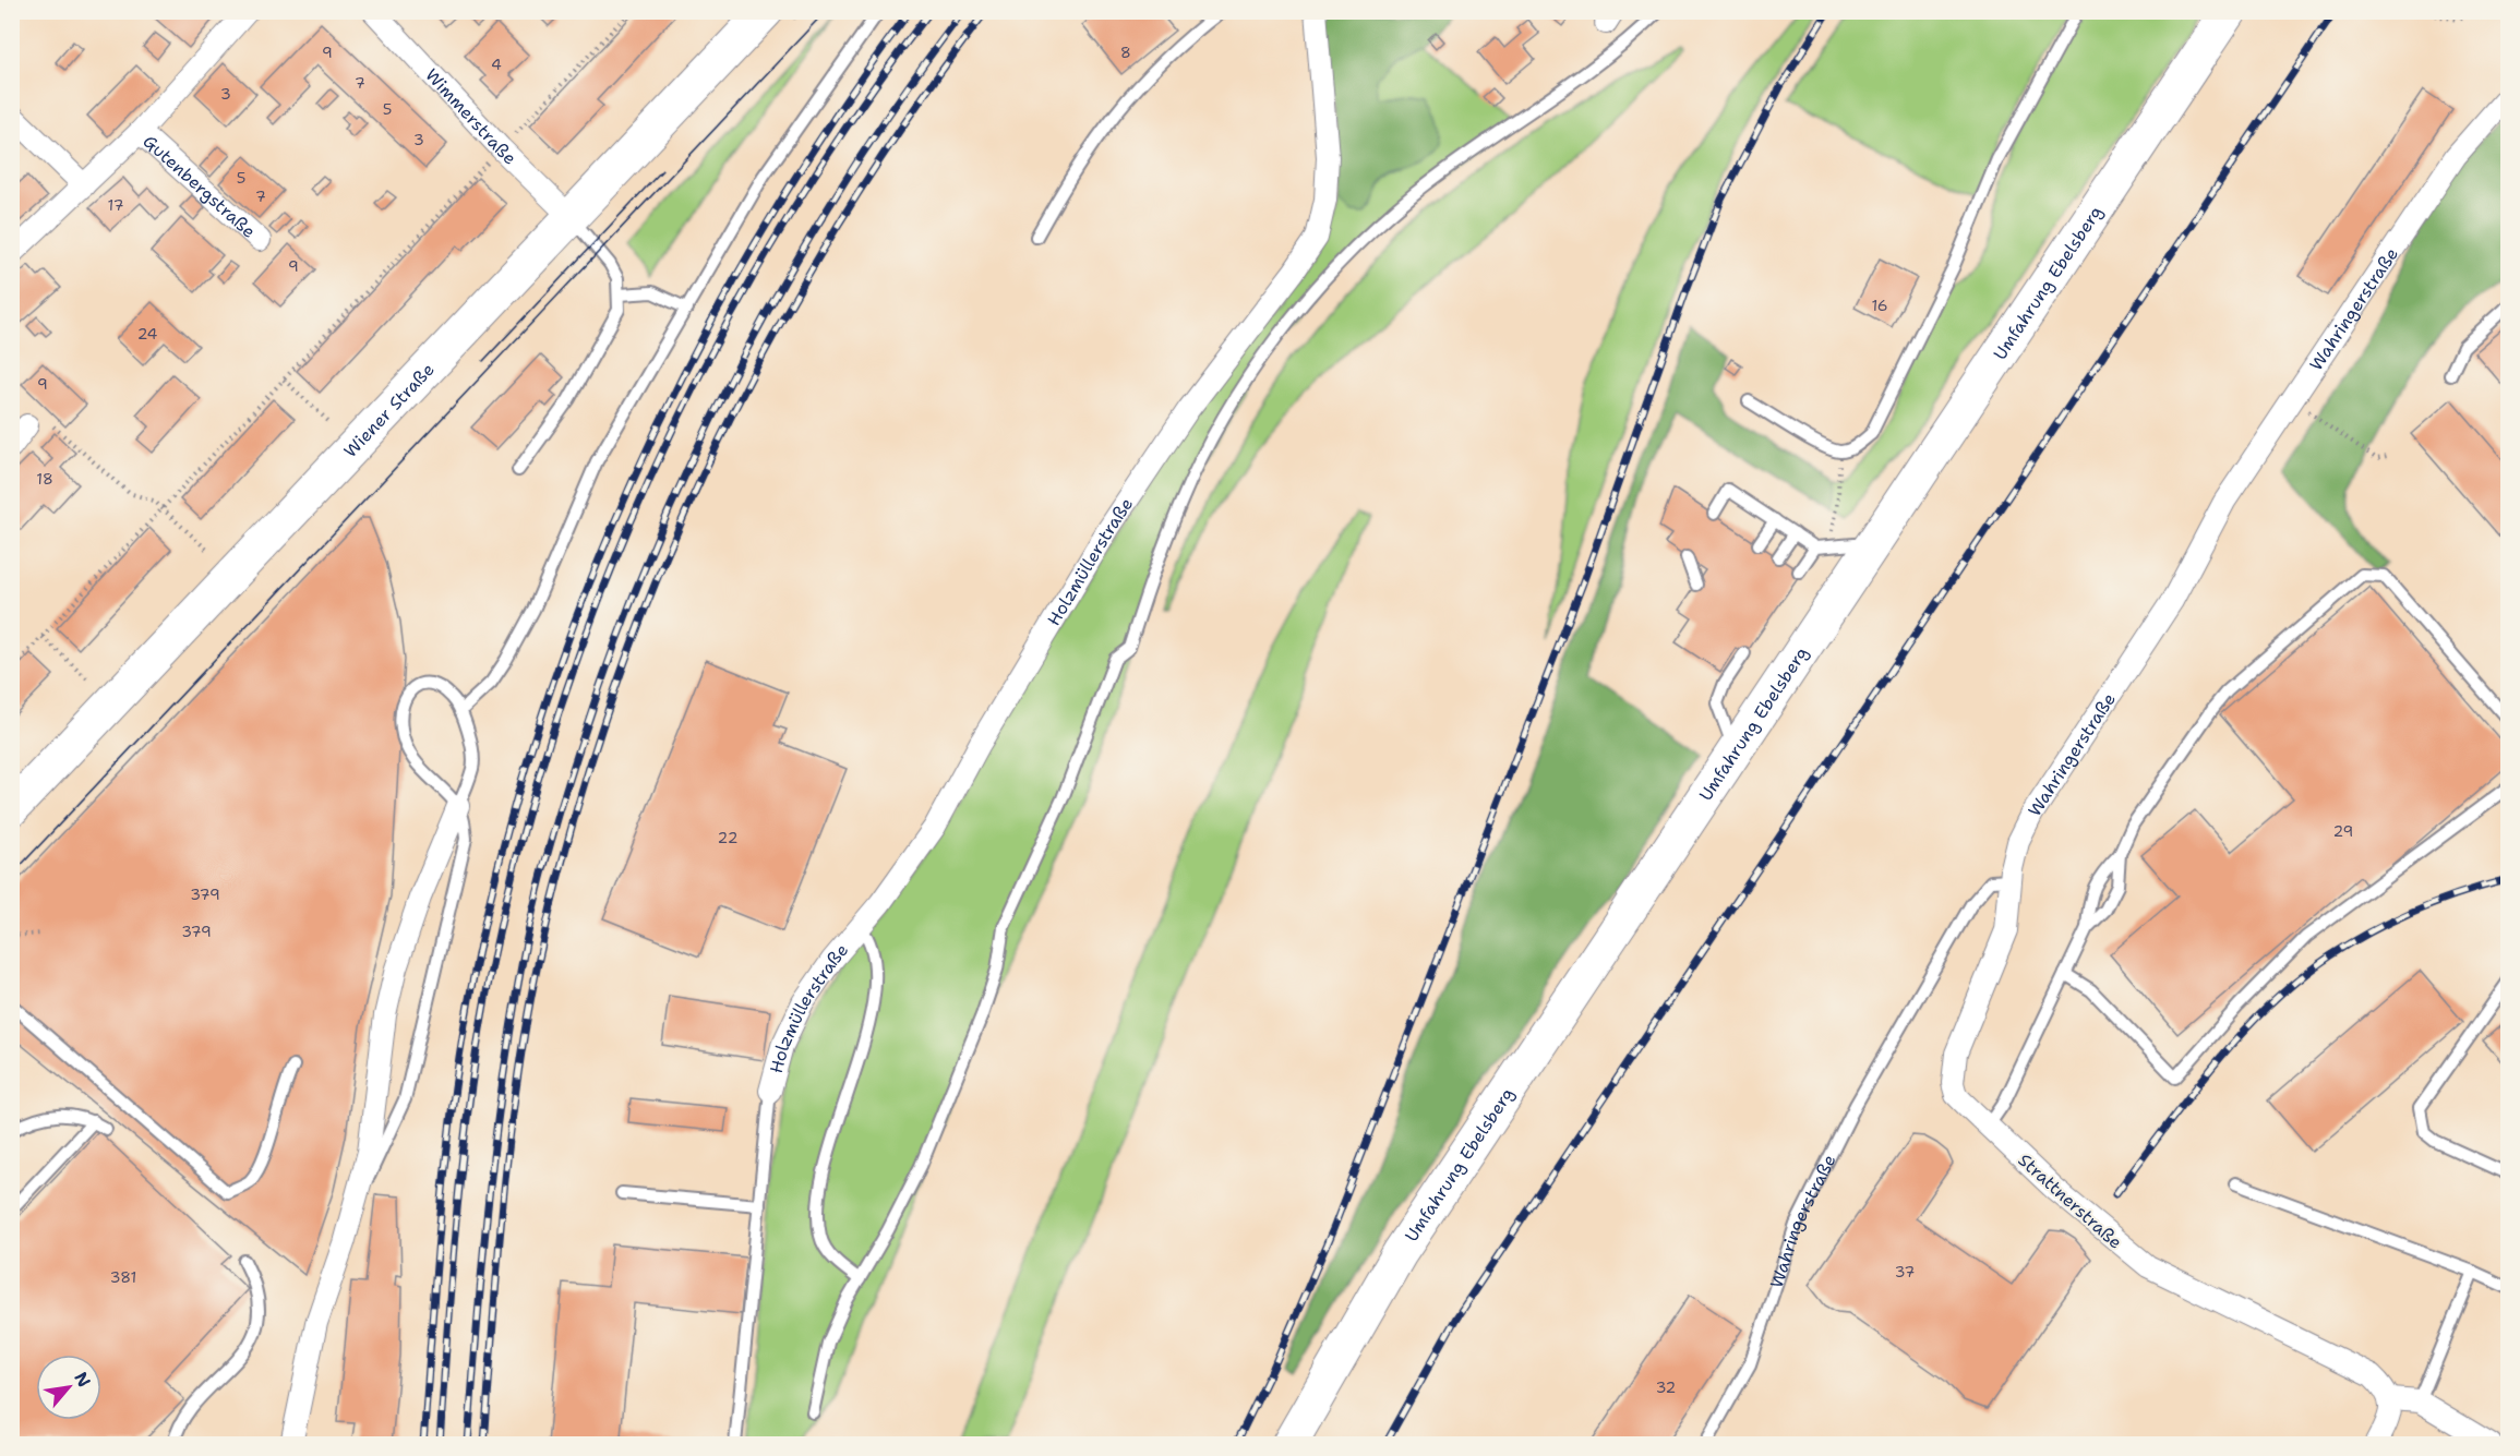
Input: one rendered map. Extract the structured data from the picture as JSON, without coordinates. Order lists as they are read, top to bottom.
{
  "streets": {
    "main road": ["Umfahrung Ebelsberg", "Wiener Straße"],
    "street": [
      "Wimmerstraße",
      "Gutenbergstraße",
      "Wahringerstraße",
      "Holzmüllerstraße",
      "Strattnerstraße"
    ]
  },
  "crossings": [
    ["Wimmerstraße", "Wiener Straße"],
    ["Wahringerstraße", "Strattnerstraße"]
  ],
  "house_numbers": [
    "9",
    "8",
    "4",
    "7",
    "3",
    "5",
    "3",
    "5",
    "7",
    "17",
    "9",
    "16",
    "24",
    "9",
    "18",
    "29",
    "22",
    "379",
    "379",
    "37",
    "381",
    "32"
  ],
  "north": "top right"
}
